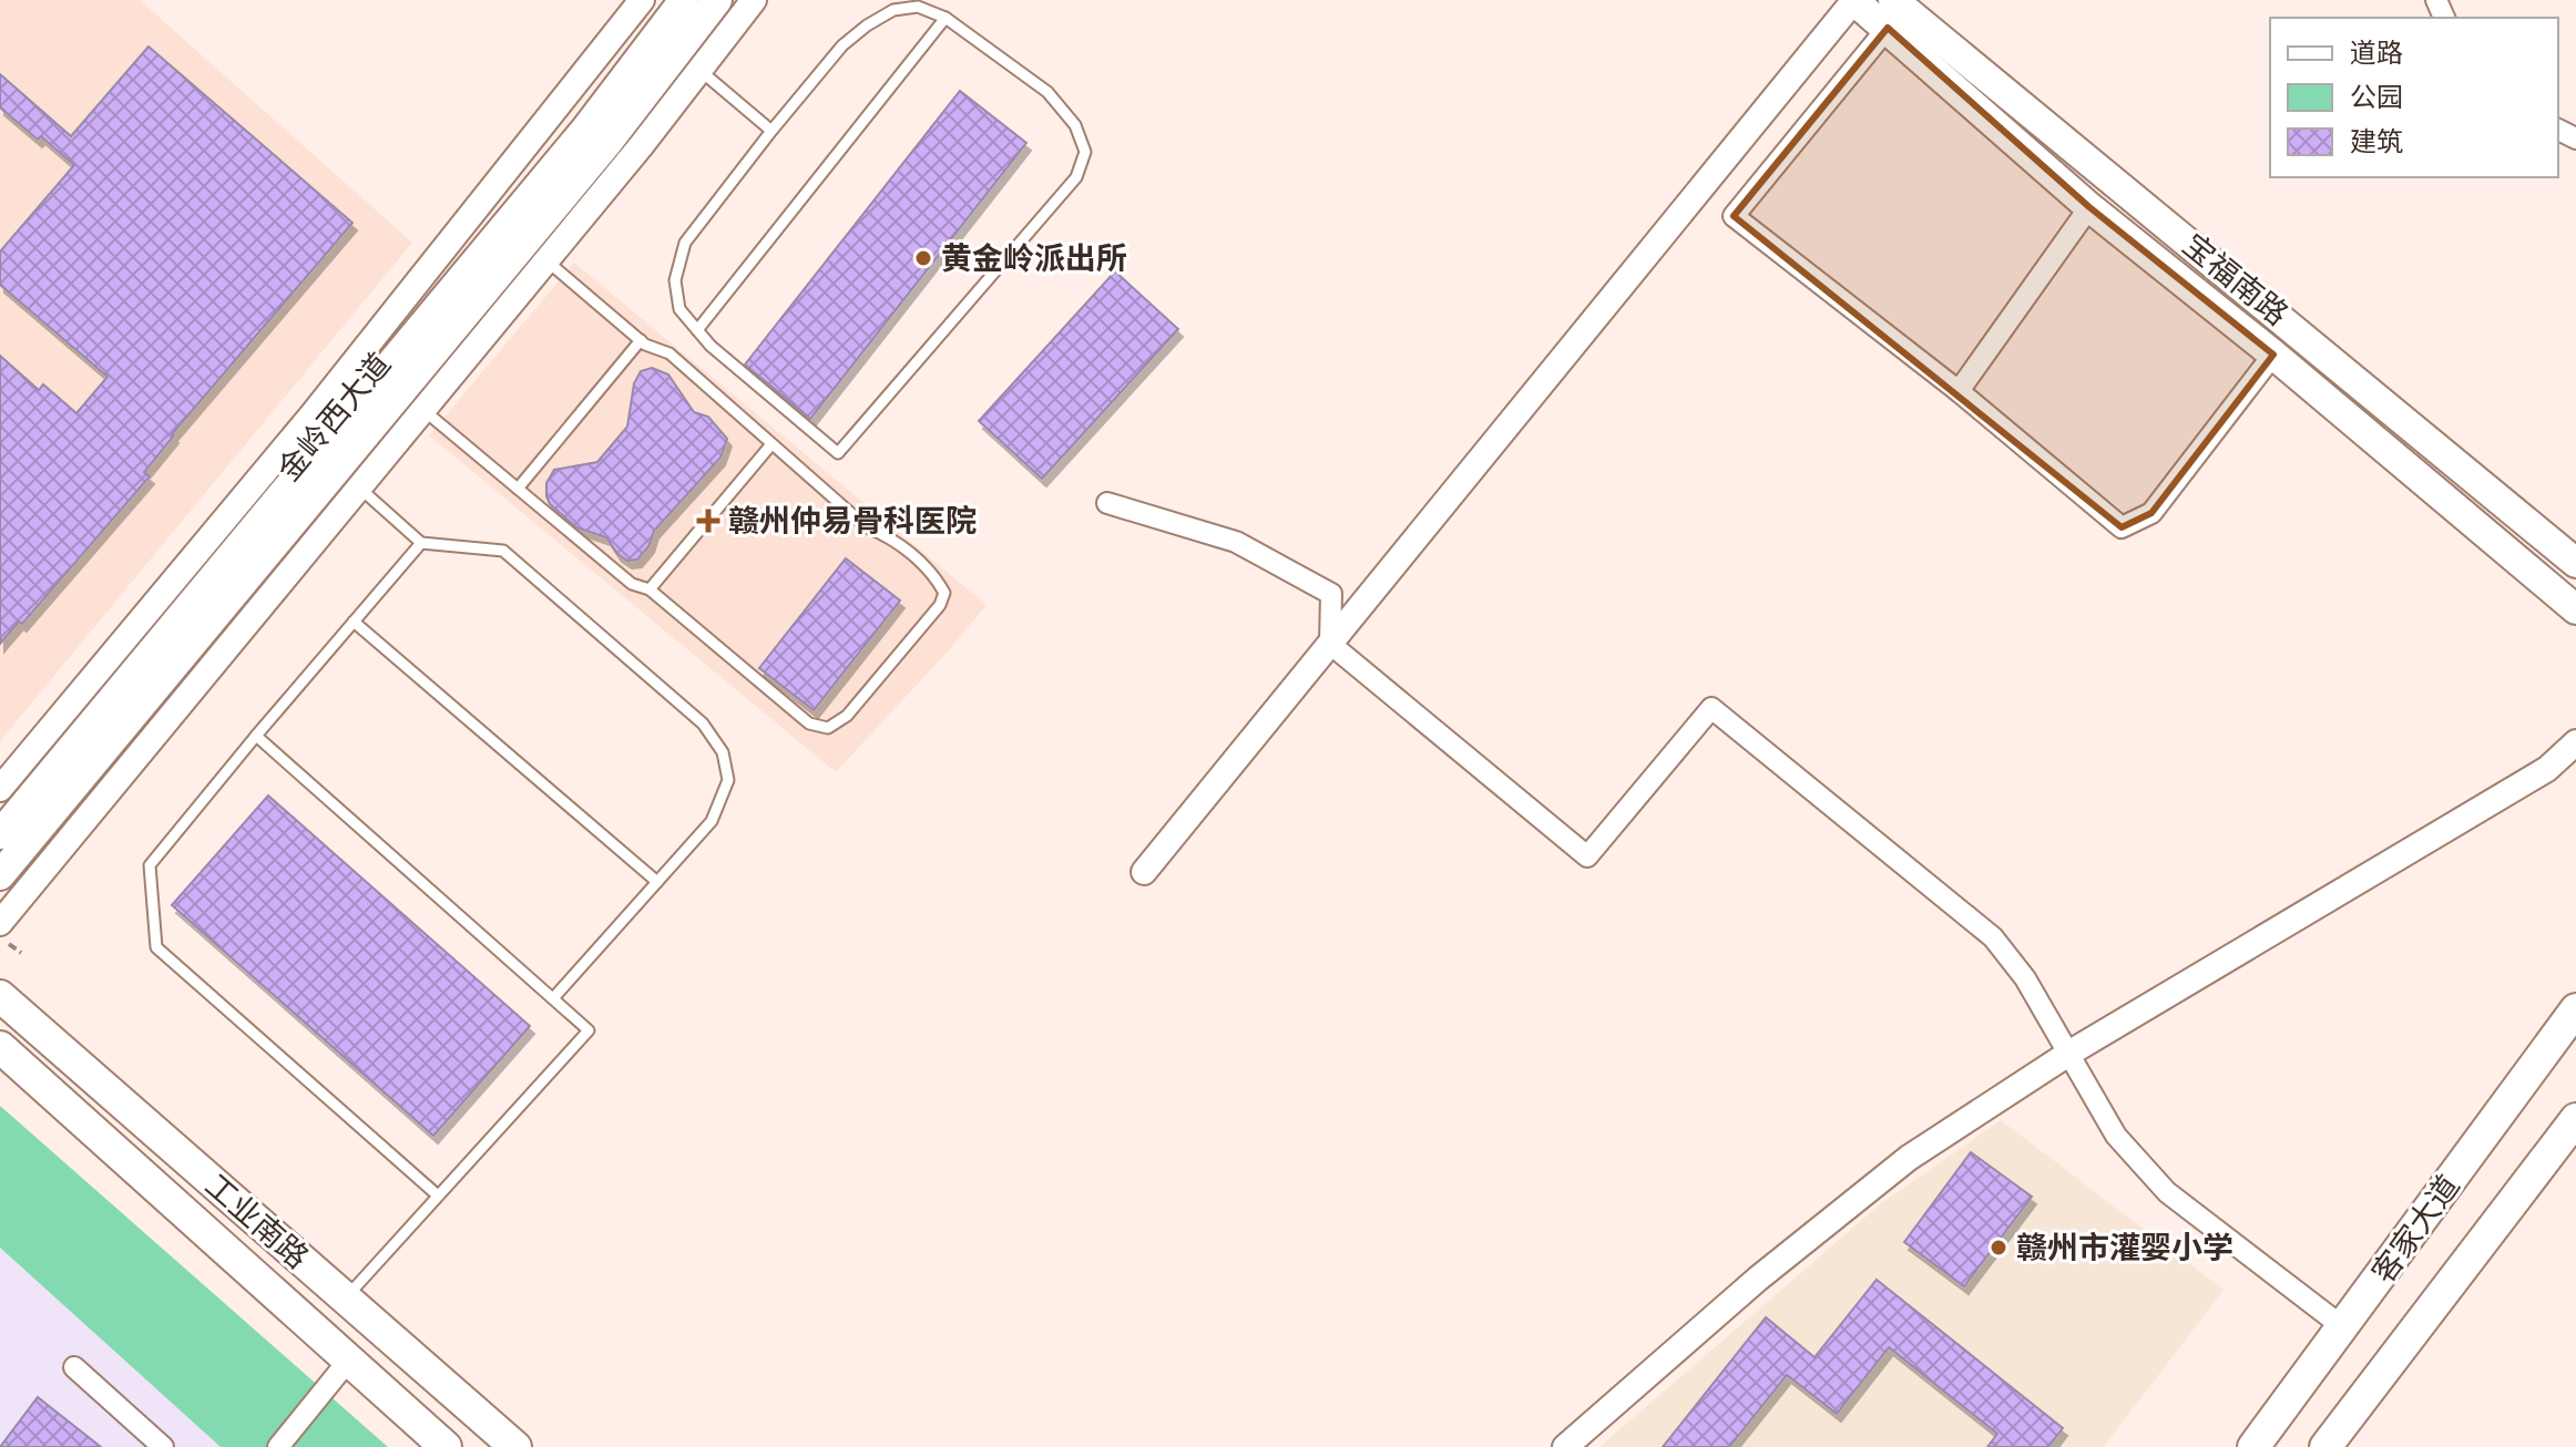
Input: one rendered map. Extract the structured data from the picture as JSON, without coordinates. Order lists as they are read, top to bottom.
{
  "streets": {
    "main road": [
      "宝福南路",
      "金岭西大道",
      "工业南路",
      "客家大道"
    ]
  },
  "places": {
    "other": ["黄金岭派出所", "赣州市灌婴小学"],
    "health": ["赣州仲易骨科医院"]
  },
  "legend": ["道路", "公园", "建筑"]
}
